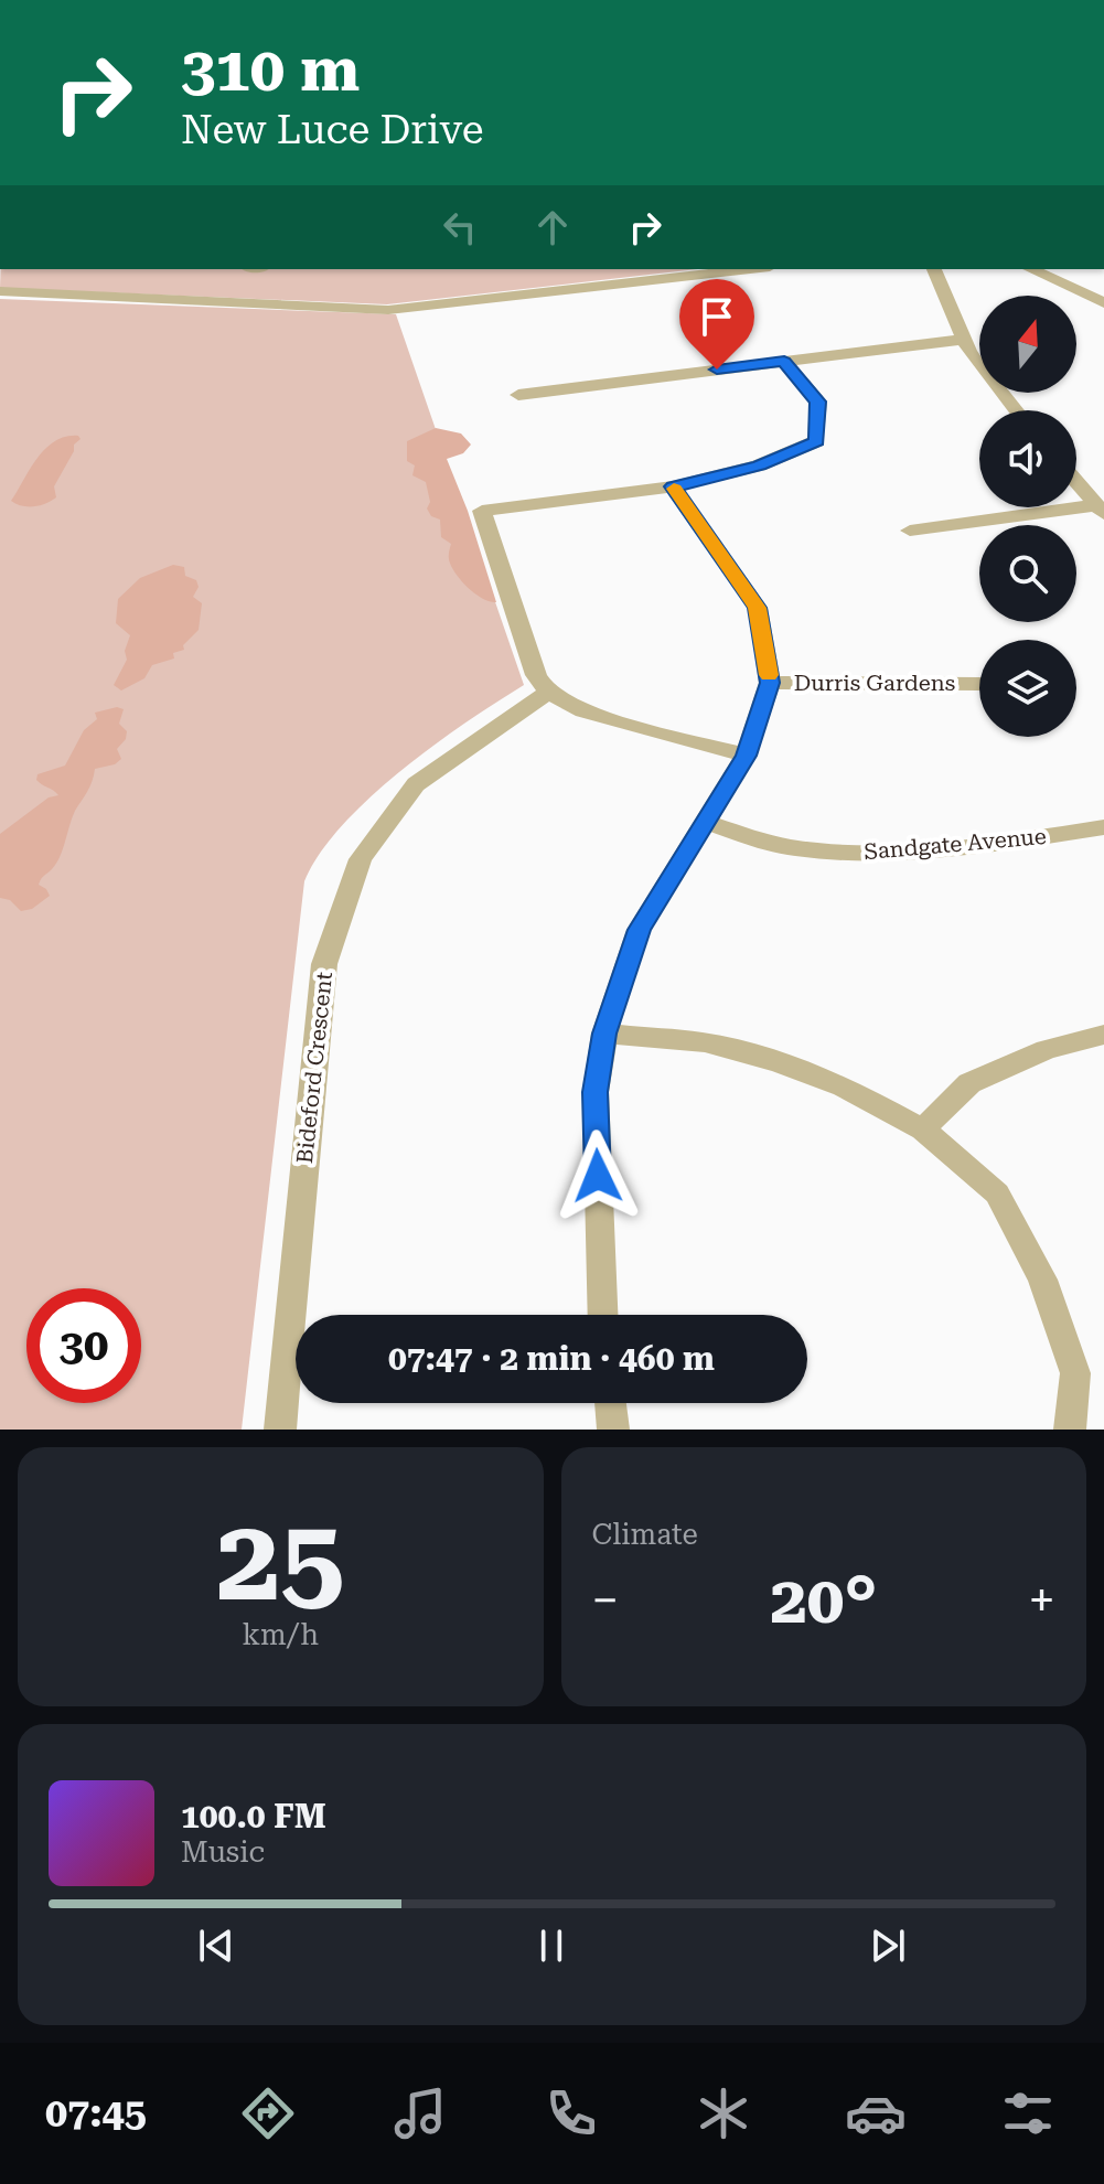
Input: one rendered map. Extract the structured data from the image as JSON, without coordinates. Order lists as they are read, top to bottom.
{
  "streets": {
    "street": ["Durris Gardens", "Sandgate Avenue", "Bideford Crescent"]
  },
  "north": "top",
  "page": {
    "turn": ["310 m", "New Luce Drive"],
    "limit": "30",
    "trip": "07:47 · 2 min · 460 m",
    "tile": [
      ["25", "km/h"],
      "Climate"
    ],
    "heat": ["−", "20°", "+"],
    "song": ["100.0 FM", "Music"],
    "tabs": "07:45"
  }
}
